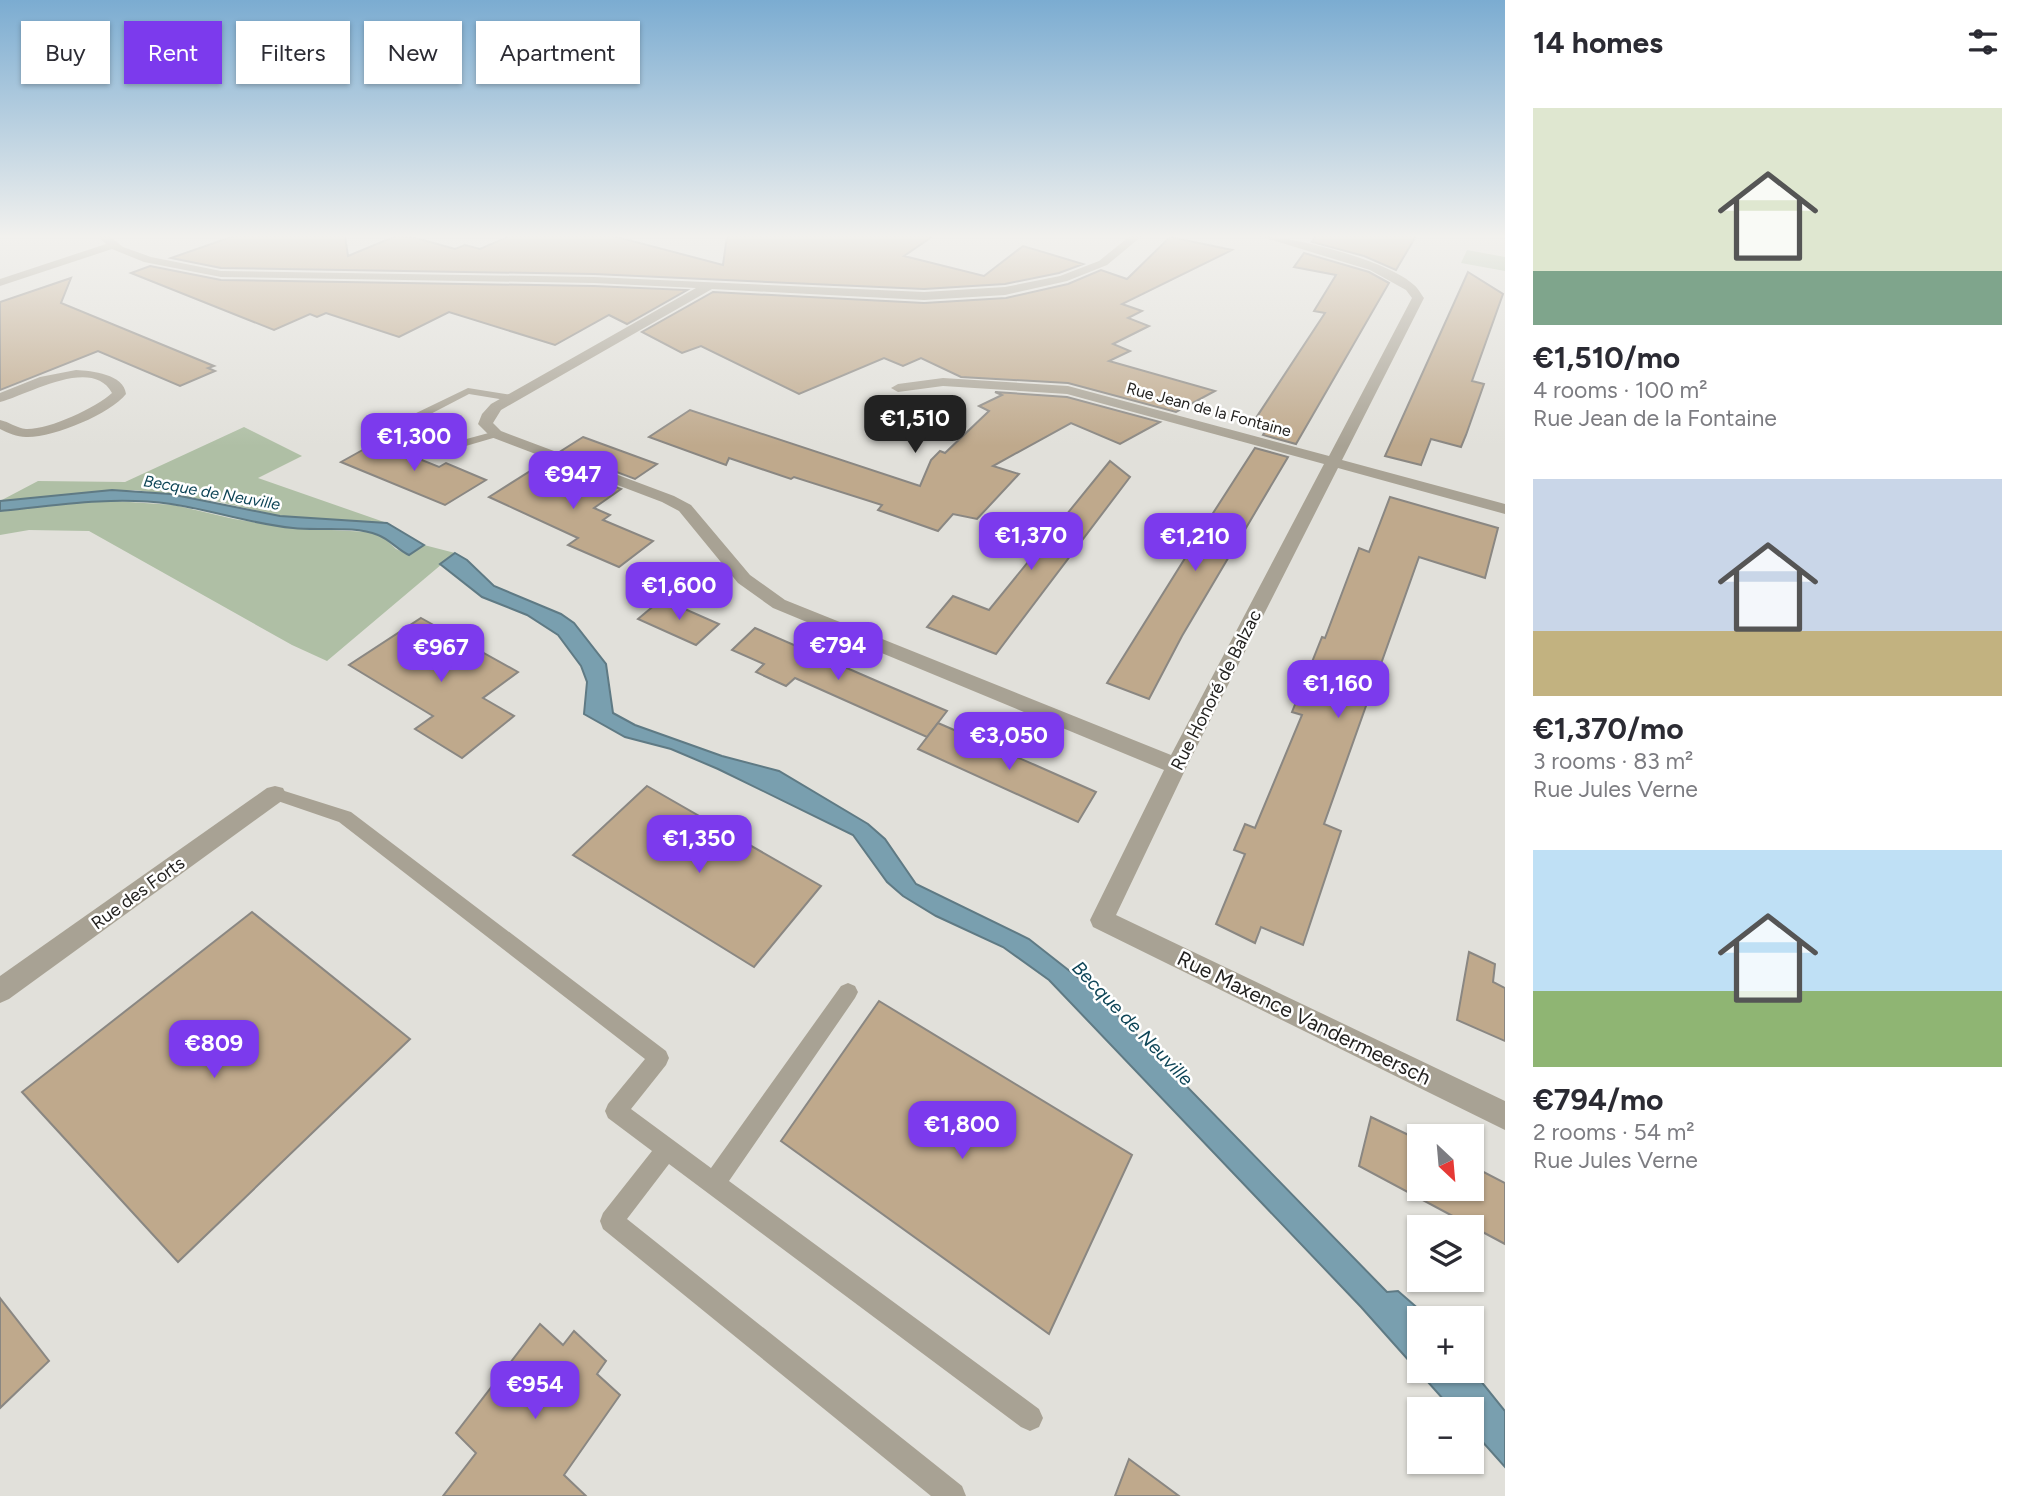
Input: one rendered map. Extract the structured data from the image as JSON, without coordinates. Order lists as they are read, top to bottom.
{
  "streets": {
    "street": [
      "Rue Jean de la Fontaine",
      "Rue Honoré de Balzac",
      "Rue des Forts",
      "Rue Maxence Vandermeersch"
    ]
  },
  "crossings": [
    ["Rue Jean de la Fontaine", "Rue Honoré de Balzac"],
    ["Rue Honoré de Balzac", "Rue Maxence Vandermeersch"]
  ],
  "water": ["Becque de Neuville"],
  "north": "bottom right",
  "page": {
    "heading": "14 homes",
    "chip": [
      "Buy",
      "Rent",
      "Filters",
      "New",
      "Apartment"
    ],
    "list": [
      {
        "name": "€1,510/mo",
        "note": "4 rooms · 100 m² · Rue Jean de la Fontaine"
      },
      {
        "name": "€1,370/mo",
        "note": "3 rooms · 83 m² · Rue Jules Verne"
      },
      {
        "name": "€794/mo",
        "note": "2 rooms · 54 m² · Rue Jules Verne"
      }
    ],
    "price": [
      "€1,510",
      "€1,300",
      "€947",
      "€1,370",
      "€1,210",
      "€1,600",
      "€794",
      "€967",
      "€1,160",
      "€3,050",
      "€1,350",
      "€809",
      "€1,800",
      "€954"
    ],
    "map_buttons": ["+", "−"]
  }
}
